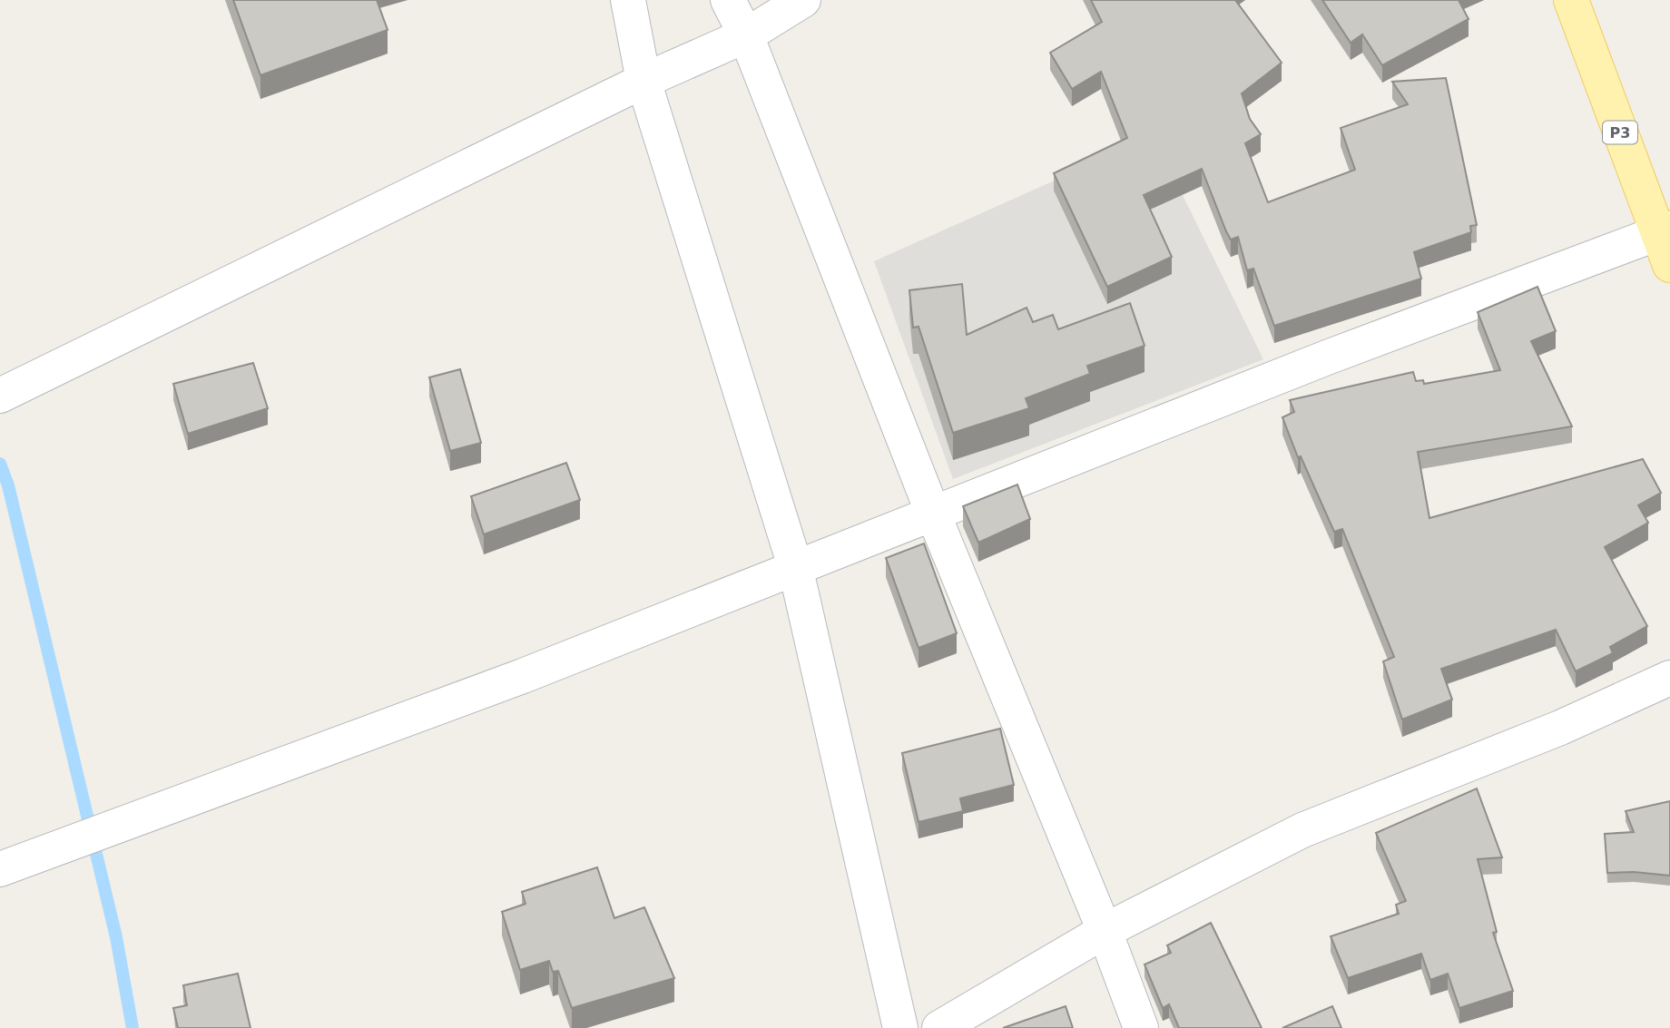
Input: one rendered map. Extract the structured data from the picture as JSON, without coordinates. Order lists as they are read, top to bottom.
{
  "streets": {
    "main road": ["P3"]
  }
}
